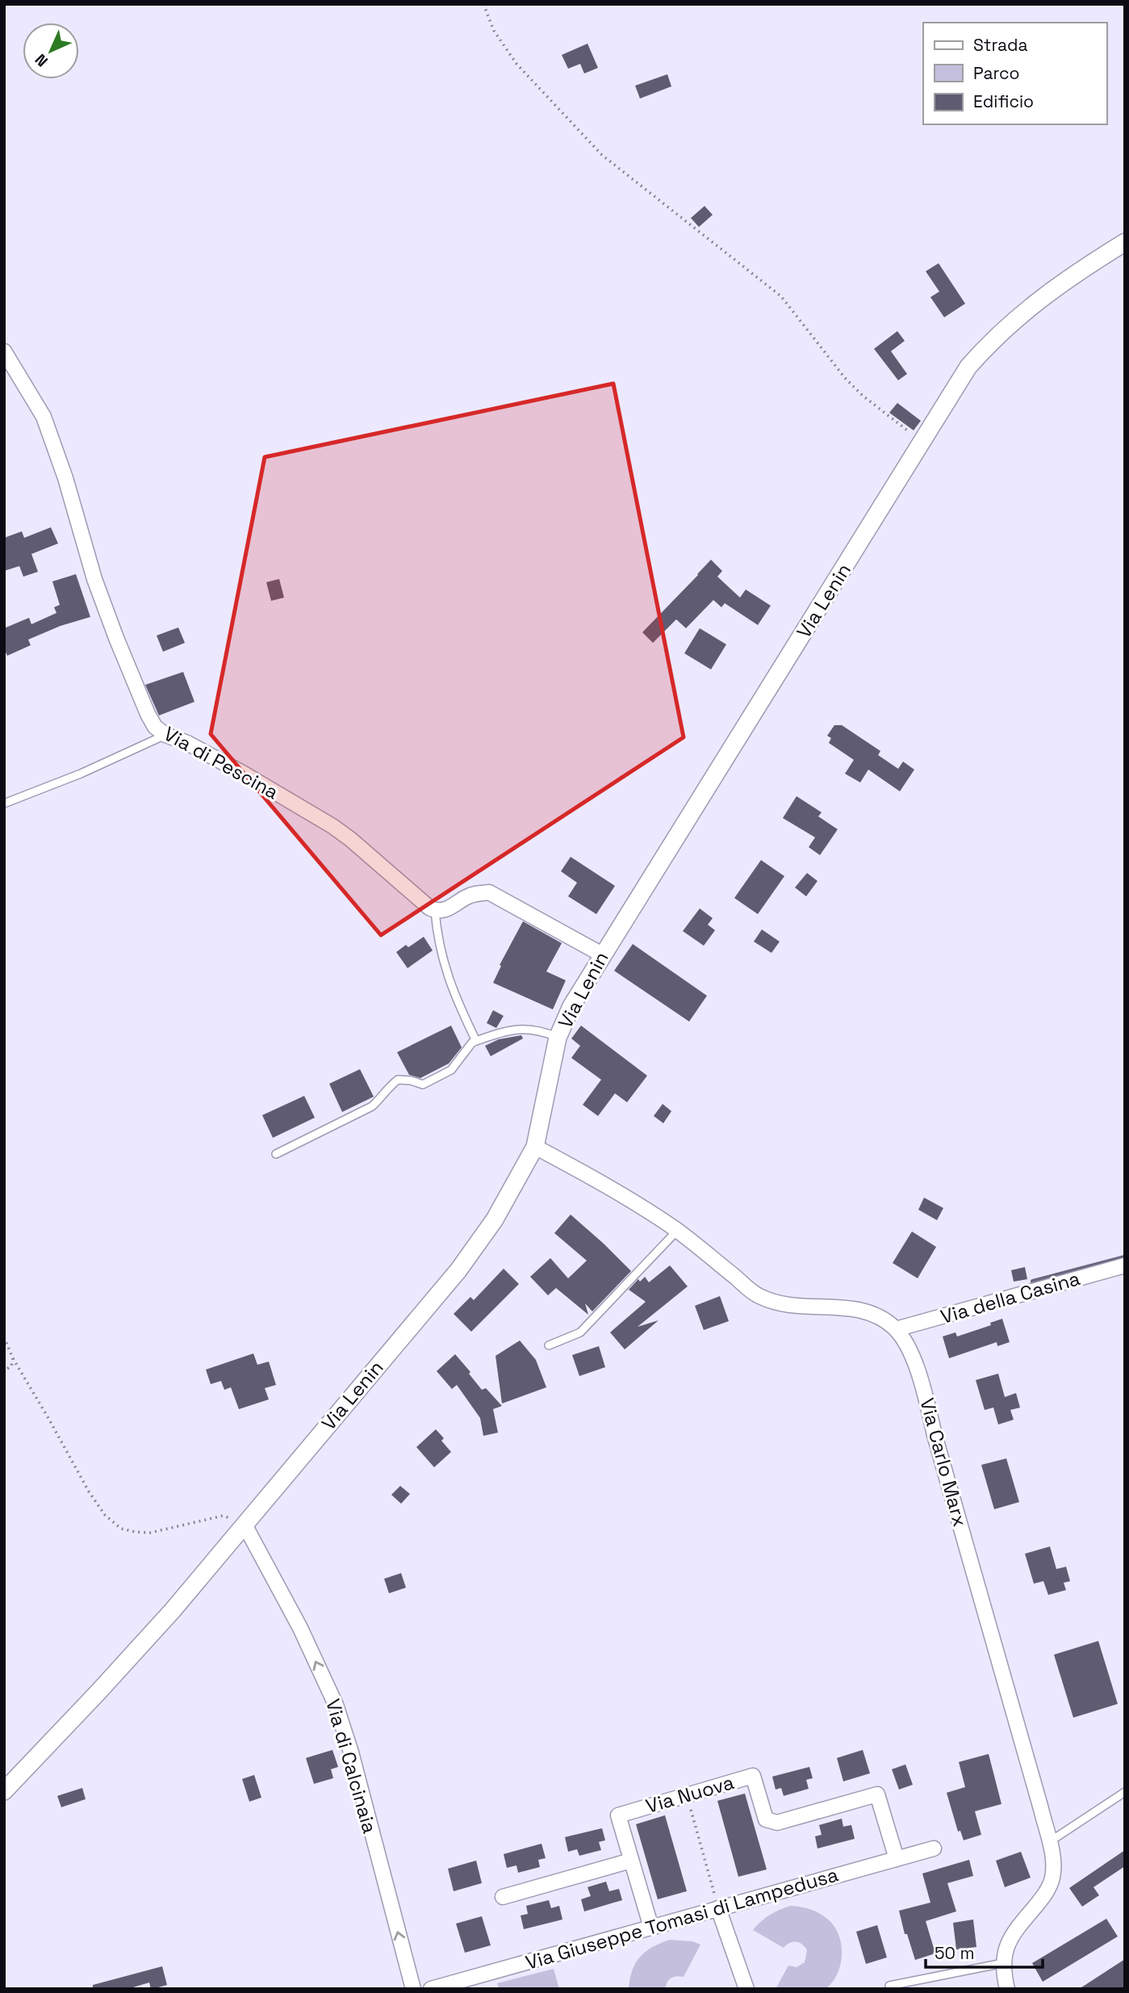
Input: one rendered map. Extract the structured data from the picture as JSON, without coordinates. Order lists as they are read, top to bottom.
{
  "streets": {
    "street": [
      "Via Lenin",
      "Via di Pescina",
      "Via della Casina",
      "Via Carlo Marx",
      "Via di Calcinaia",
      "Via Nuova",
      "Via Giuseppe Tomasi di Lampedusa"
    ]
  },
  "crossings": [
    ["Via Lenin", "Via Carlo Marx"],
    ["Via Lenin", "Via di Calcinaia"],
    ["Via della Casina", "Via Carlo Marx"],
    ["Via Nuova", "Via Giuseppe Tomasi di Lampedusa"]
  ],
  "one_way": ["Via di Calcinaia"],
  "legend": ["Strada", "Parco", "Edificio"],
  "scale_bar": "50 m",
  "north": "bottom left"
}
